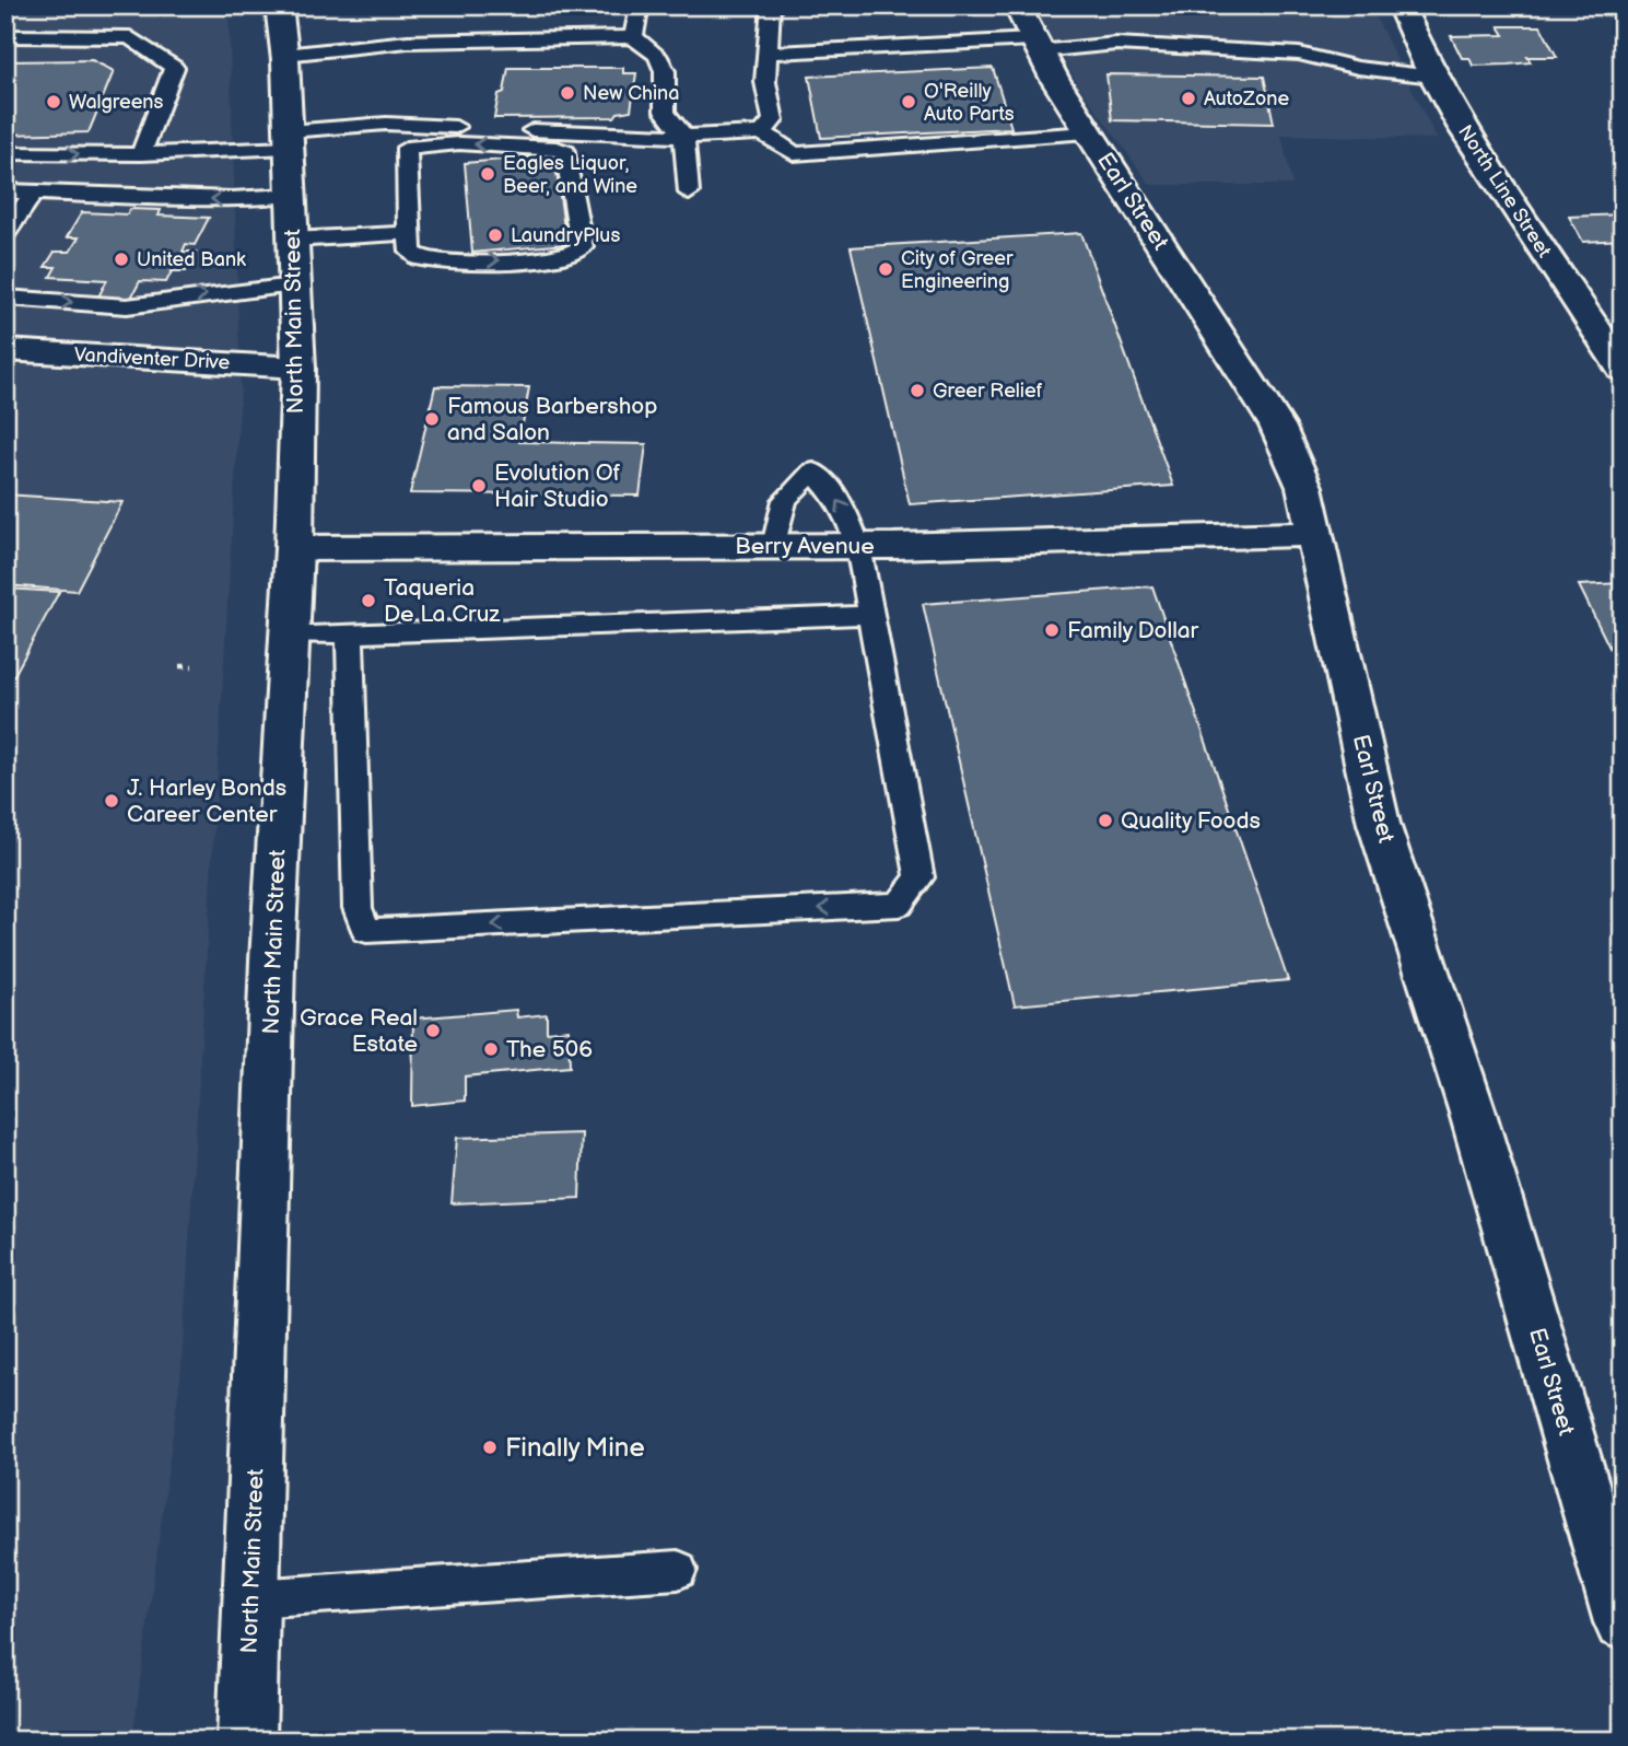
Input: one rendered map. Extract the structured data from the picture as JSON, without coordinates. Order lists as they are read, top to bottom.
{
  "streets": {
    "street": [
      "North Line Street",
      "Earl Street",
      "North Main Street",
      "Vandiventer Drive",
      "Berry Avenue"
    ]
  },
  "crossings": [
    ["Earl Street", "Berry Avenue"],
    ["North Main Street", "Vandiventer Drive"],
    ["North Main Street", "Berry Avenue"]
  ],
  "places": [
    "New China",
    "AutoZone",
    "Walgreens",
    "O'Reilly Auto Parts",
    "Eagles Liquor, Beer, and Wine",
    "LaundryPlus",
    "United Bank",
    "City of Greer Engineering",
    "Greer Relief",
    "Famous Barbershop and Salon",
    "Evolution Of Hair Studio",
    "Taqueria De La Cruz",
    "Family Dollar",
    "J. Harley Bonds Career Center",
    "Quality Foods",
    "Grace Real Estate",
    "The 506",
    "Finally Mine"
  ]
}
